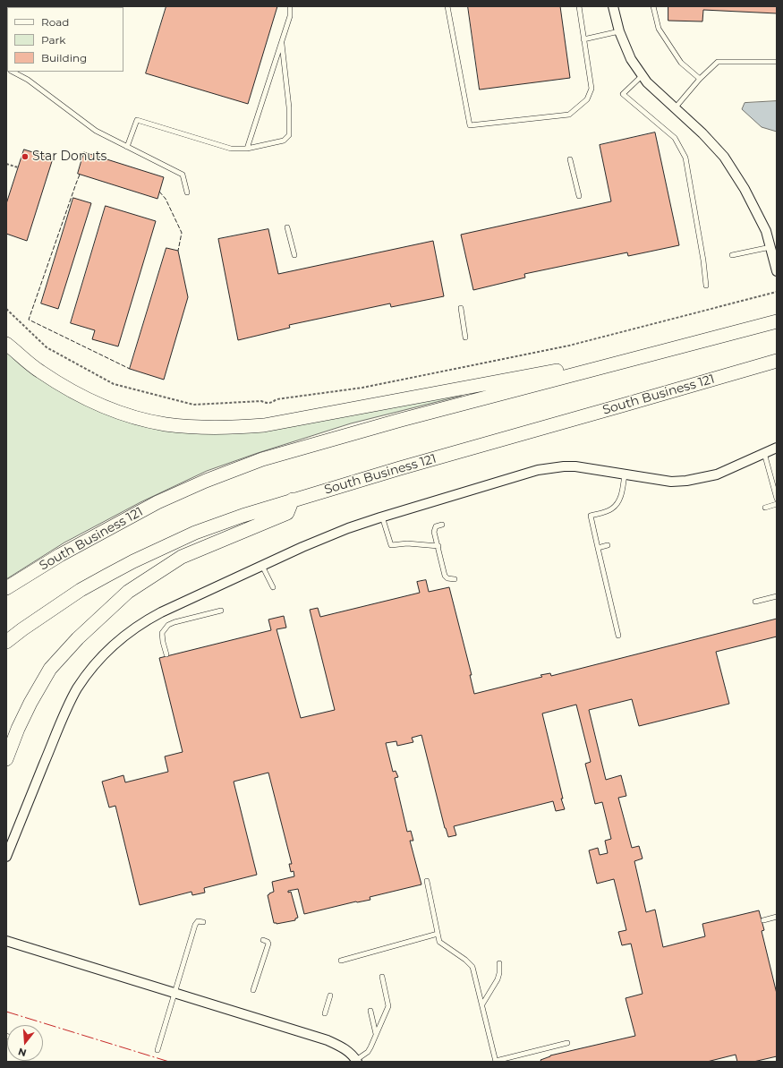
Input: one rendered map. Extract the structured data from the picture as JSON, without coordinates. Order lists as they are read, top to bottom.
{
  "streets": {
    "main road": ["South Business 121"]
  },
  "places": ["Star Donuts"],
  "legend": ["Road", "Park", "Building"],
  "north": "bottom"
}
